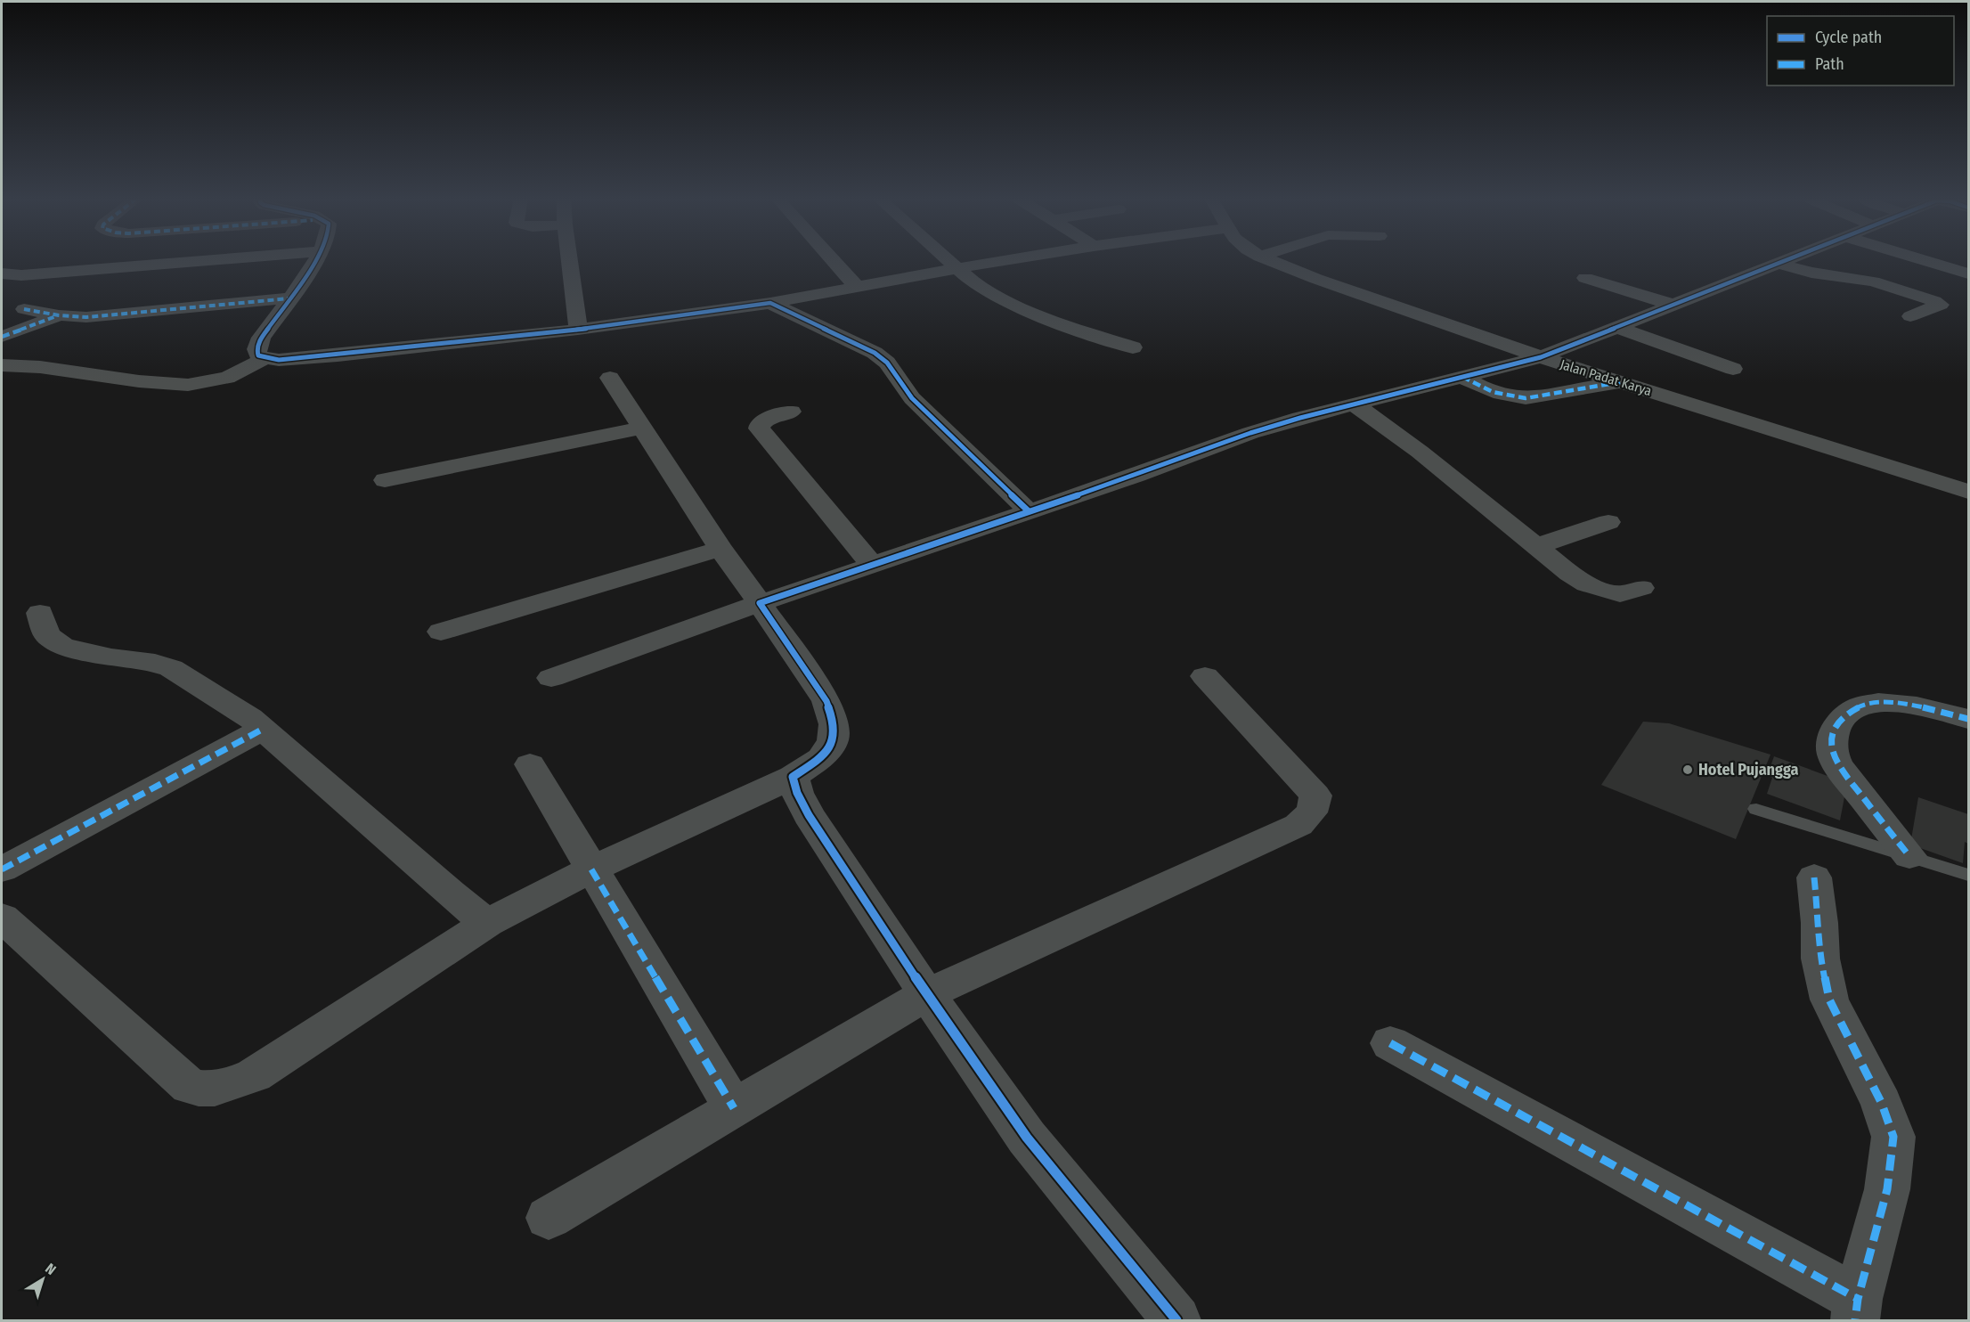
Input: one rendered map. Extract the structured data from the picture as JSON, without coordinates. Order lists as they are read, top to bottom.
{
  "streets": {
    "street": ["Jalan Padat Karya"]
  },
  "places": ["Hotel Pujangga"],
  "legend": ["Cycle path", "Path"],
  "north": "top right"
}
